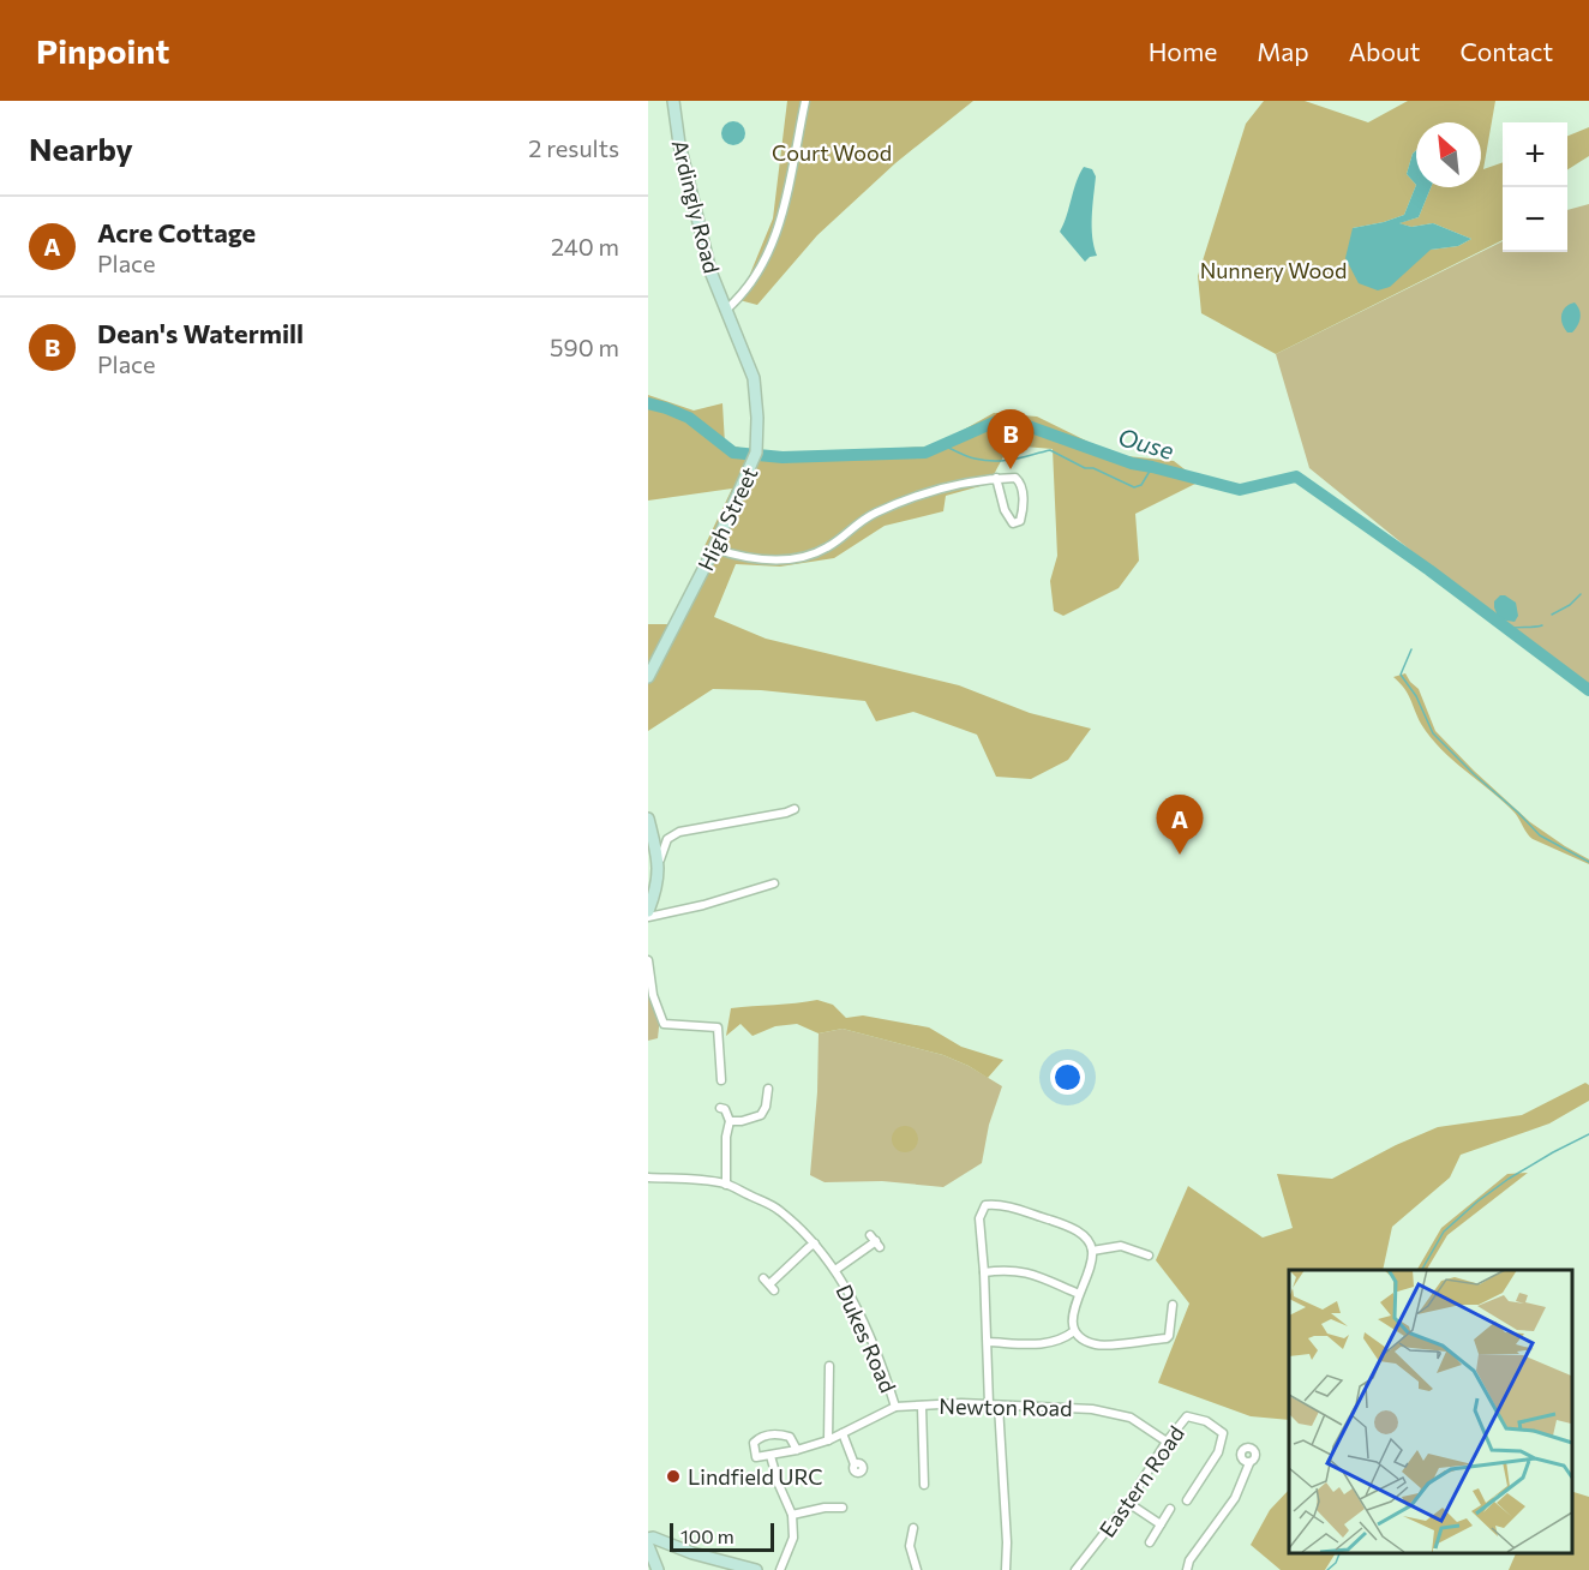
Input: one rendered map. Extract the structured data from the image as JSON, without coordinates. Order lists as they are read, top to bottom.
{
  "streets": {
    "main road": ["Ardingly Road", "High Street"],
    "street": ["Dukes Road", "Newton Road", "Eastern Road"]
  },
  "crossings": [
    ["Ardingly Road", "High Street"],
    ["Dukes Road", "Newton Road"],
    ["Newton Road", "Eastern Road"]
  ],
  "water": ["Ouse"],
  "parks": ["Court Wood", "Nunnery Wood"],
  "places": ["Lindfield URC"],
  "scale_bar": "100 m",
  "north": "top left",
  "page": {
    "header": "Pinpoint",
    "nav": [
      "Home",
      "Map",
      "About",
      "Contact"
    ],
    "heading": ["Nearby", "2 results"],
    "map_buttons": ["+", "−"],
    "list": [
      {
        "mark": "A",
        "name": "Acre Cottage",
        "note": "Place",
        "value": "240 m"
      },
      {
        "mark": "B",
        "name": "Dean's Watermill",
        "note": "Place",
        "value": "590 m"
      }
    ],
    "pins": ["B", "A"],
    "scale": "100 m"
  }
}
